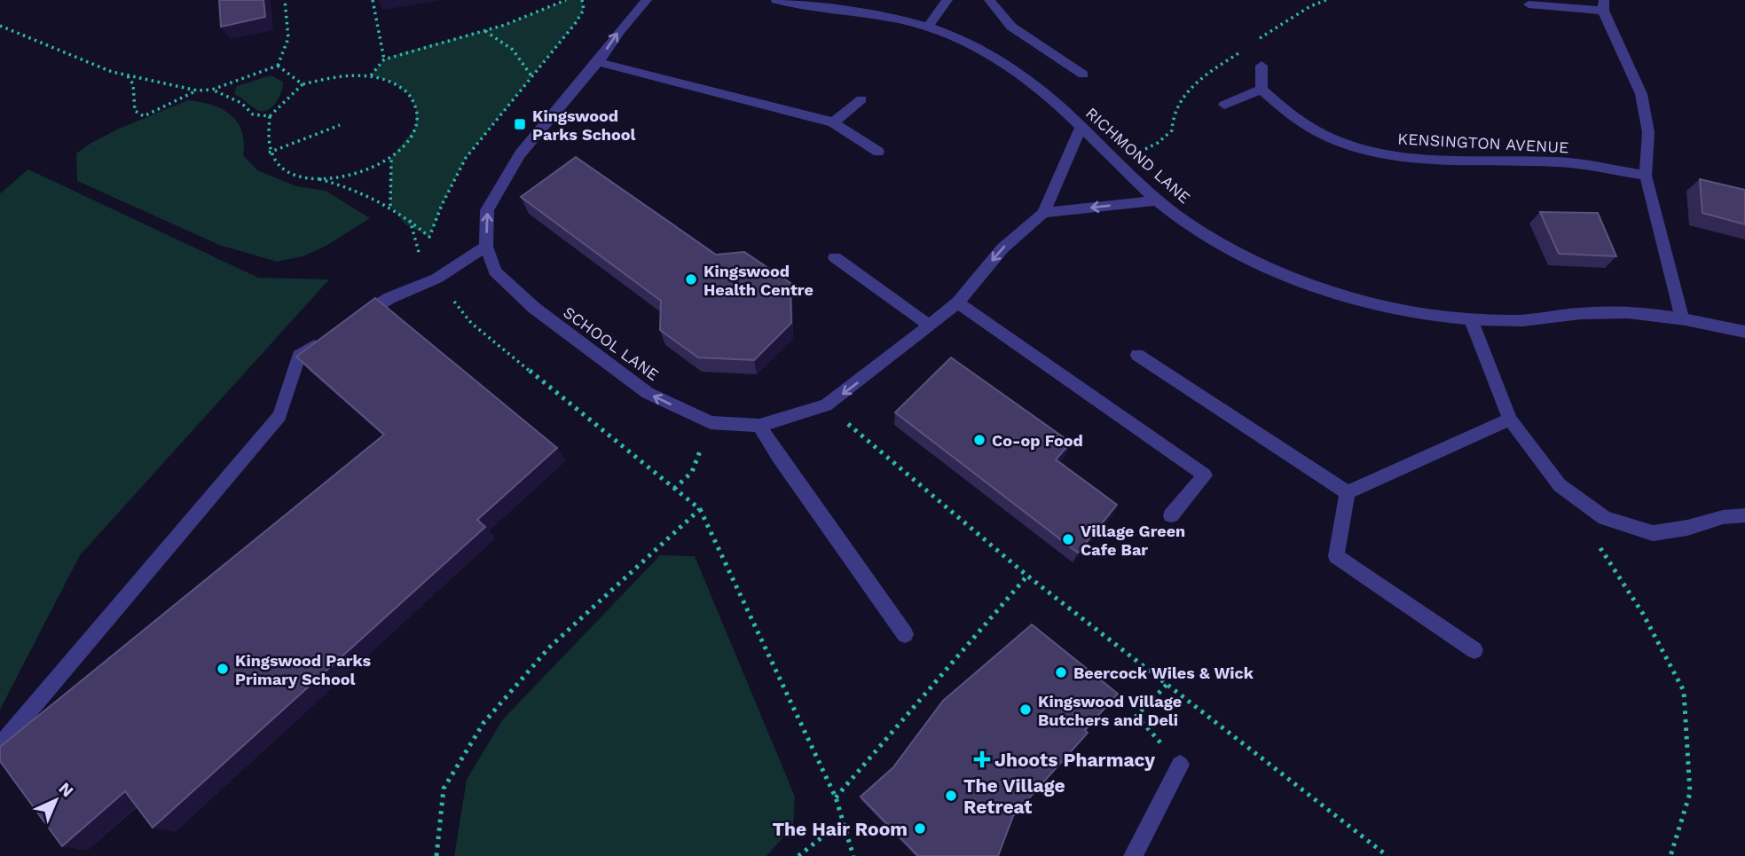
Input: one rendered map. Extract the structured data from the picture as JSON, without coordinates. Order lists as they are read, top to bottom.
{
  "streets": {
    "street": ["KENSINGTON AVENUE", "RICHMOND LANE", "SCHOOL LANE"]
  },
  "crossings": [
    ["RICHMOND LANE", "SCHOOL LANE"]
  ],
  "places": {
    "transit": ["Kingswood Parks School"],
    "other": [
      "Kingswood Health Centre",
      "Co-op Food",
      "Village Green Cafe Bar",
      "Kingswood Parks Primary School",
      "Beercock Wiles & Wick",
      "Kingswood Village Butchers and Deli",
      "The Village Retreat",
      "The Hair Room"
    ],
    "health": ["Jhoots Pharmacy"]
  },
  "north": "top right"
}
